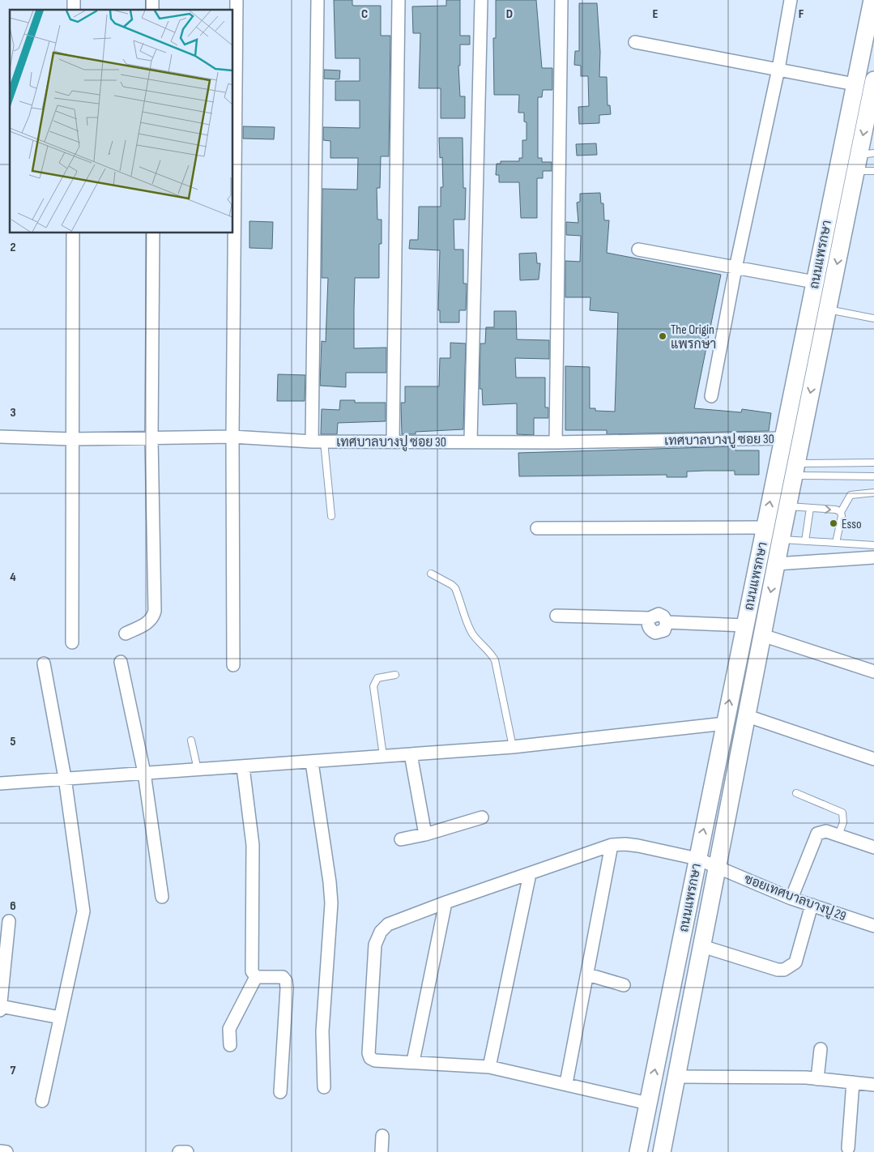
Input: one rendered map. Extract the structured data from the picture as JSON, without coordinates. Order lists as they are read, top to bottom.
{
  "streets": {
    "main road": ["ถนนแพรกษา"],
    "street": ["เทศบาลบางปู ซอย 30", "ซอยเทศบาลบางปู 29"]
  },
  "crossings": [
    ["ถนนแพรกษา", "เทศบาลบางปู ซอย 30"],
    ["ถนนแพรกษา", "ซอยเทศบาลบางปู 29"]
  ],
  "places": ["The Origin แพรกษา", "Esso"],
  "grid": {
    "columns": [
      "C",
      "D",
      "E",
      "F"
    ],
    "rows": [
      "2",
      "3",
      "4",
      "5",
      "6",
      "7"
    ]
  }
}
